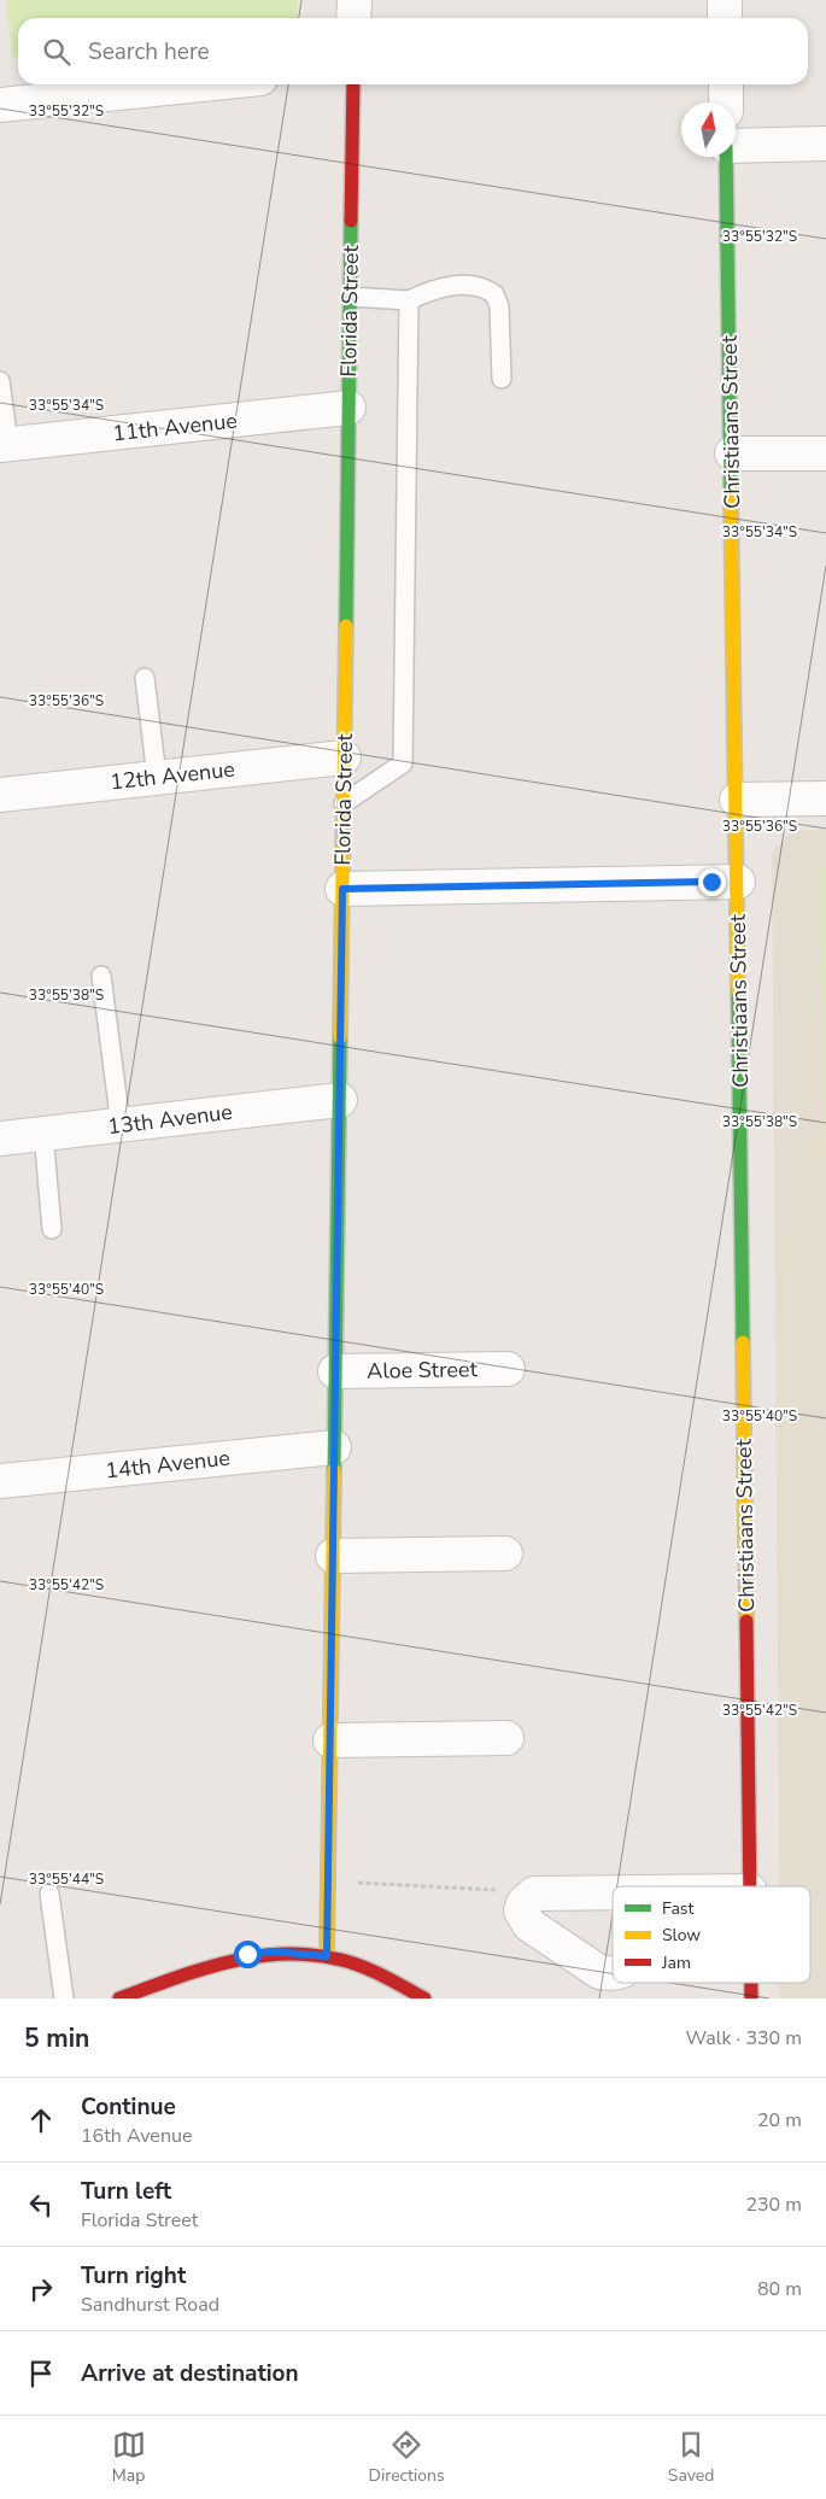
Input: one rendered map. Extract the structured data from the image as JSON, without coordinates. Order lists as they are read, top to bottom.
{
  "streets": {
    "street": [
      "Florida Street",
      "Christiaans Street",
      "11th Avenue",
      "12th Avenue",
      "13th Avenue",
      "Aloe Street",
      "14th Avenue"
    ]
  },
  "crossings": [
    ["Florida Street", "11th Avenue"],
    ["Florida Street", "12th Avenue"],
    ["Florida Street", "13th Avenue"],
    ["Florida Street", "Aloe Street"],
    ["Florida Street", "14th Avenue"]
  ],
  "legend": ["Fast", "Slow", "Jam"],
  "north": "top",
  "page": {
    "search": "Search here",
    "heading": ["5 min", "Walk · 330 m"],
    "list": [
      ["Continue", "16th Avenue", "20 m"],
      ["Turn left", "Florida Street", "230 m"],
      ["Turn right", "Sandhurst Road", "80 m"],
      "Arrive at destination"
    ],
    "nav": ["Map", "Directions", "Saved"]
  },
  "coordinates": [
    "33°55'32\"S",
    "33°55'34\"S",
    "33°55'36\"S",
    "33°55'38\"S",
    "33°55'40\"S",
    "33°55'42\"S",
    "33°55'44\"S"
  ]
}
